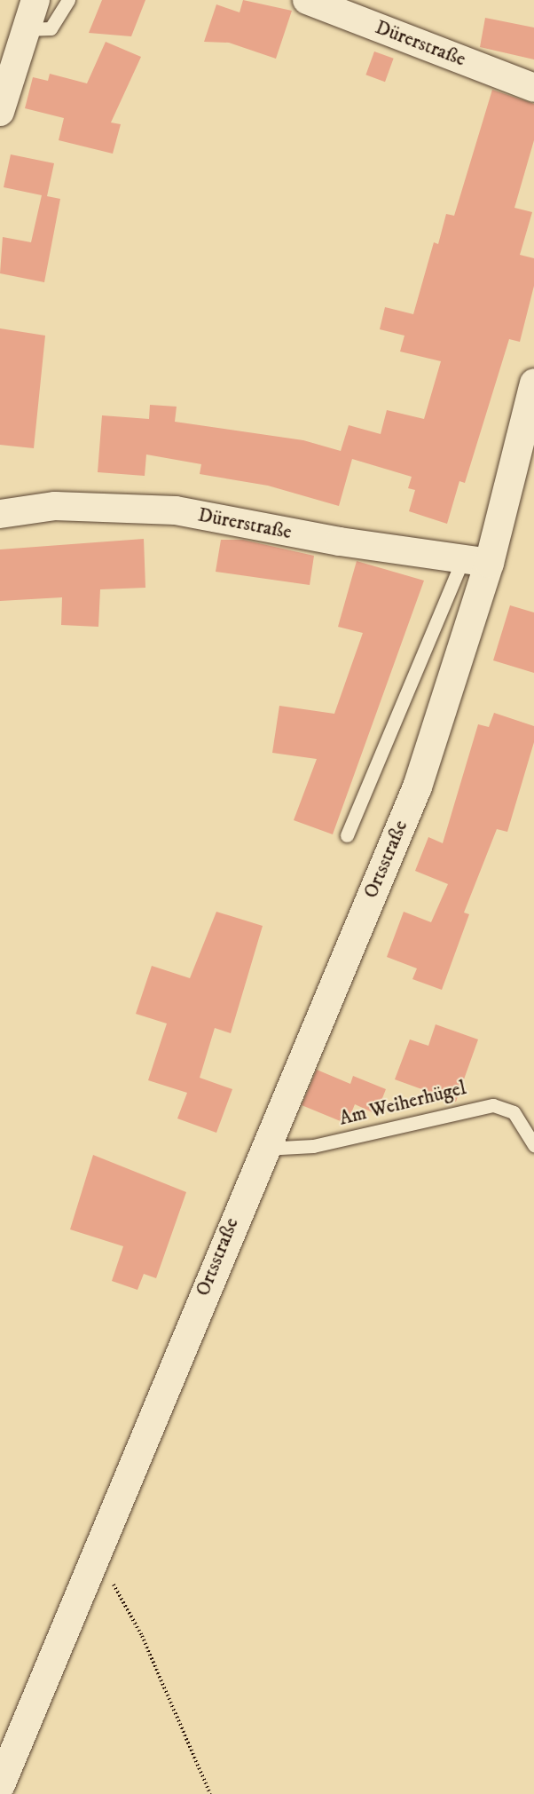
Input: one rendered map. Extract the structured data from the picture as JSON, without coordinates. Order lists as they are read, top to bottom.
{
  "streets": {
    "street": ["Dürerstraße", "Ortsstraße"],
    "lane": ["Am Weiherhügel"]
  },
  "crossings": [
    ["Dürerstraße", "Ortsstraße"],
    ["Ortsstraße", "Am Weiherhügel"]
  ]
}
